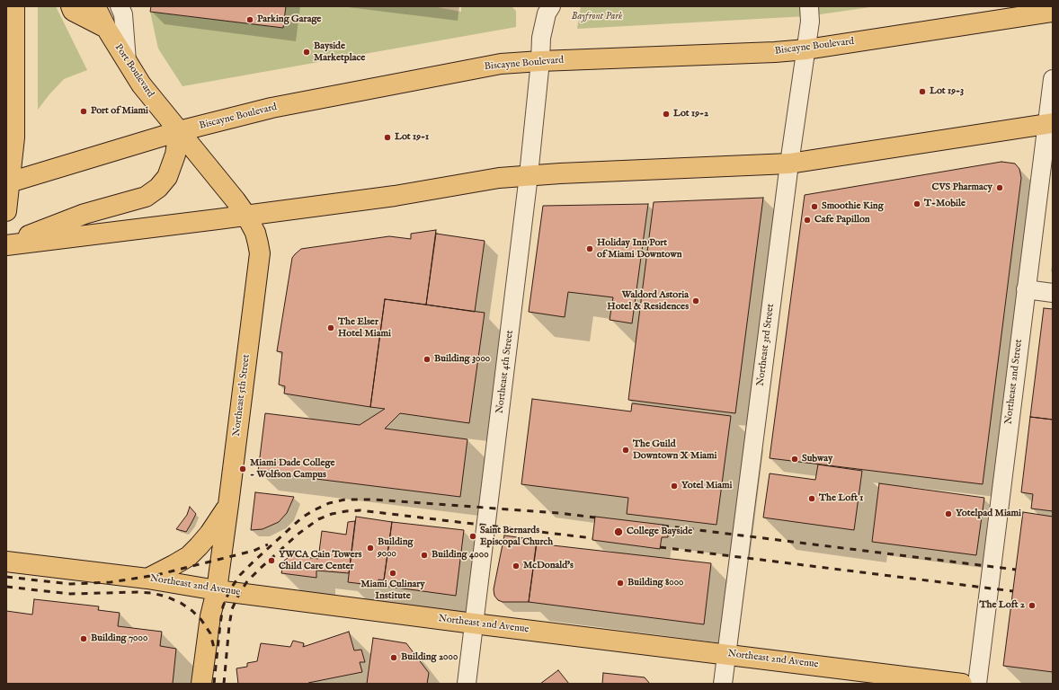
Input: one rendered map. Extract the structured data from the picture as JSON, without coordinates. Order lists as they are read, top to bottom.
{
  "streets": {
    "main road": [
      "Biscayne Boulevard",
      "Port Boulevard",
      "Northeast 5th Street",
      "Northeast 2nd Avenue"
    ],
    "street": ["Northeast 3rd Street", "Northeast 4th Street", "Northeast 2nd Street"]
  },
  "crossings": [
    ["Biscayne Boulevard", "Port Boulevard"],
    ["Biscayne Boulevard", "Northeast 3rd Street"],
    ["Biscayne Boulevard", "Northeast 4th Street"],
    ["Biscayne Boulevard", "Northeast 5th Street"],
    ["Port Boulevard", "Northeast 5th Street"],
    ["Northeast 3rd Street", "Northeast 2nd Avenue"],
    ["Northeast 4th Street", "Northeast 2nd Avenue"],
    ["Northeast 5th Street", "Northeast 2nd Avenue"]
  ],
  "parks": ["Bayfront Park"],
  "places": [
    "Parking Garage",
    "Bayside Marketplace",
    "Lot 19-3",
    "Port of Miami",
    "Lot 19-2",
    "Lot 19-1",
    "CVS Pharmacy",
    "T-Mobile",
    "Smoothie King",
    "Cafe Papillon",
    "Holiday Inn Port of Miami Downtown",
    "Waldord Astoria Hotel & Residences",
    "The Elser Hotel Miami",
    "Building 3000",
    "The Guild Downtown X Miami",
    "Subway",
    "Miami Dade College - Wolfson Campus",
    "Yotel Miami",
    "The Loft 1",
    "Yotelpad Miami",
    "College Bayside",
    "Saint Bernards Episcopal Church",
    "Building 9000",
    "Building 4000",
    "YWCA Cain Towers Child Care Center",
    "McDonald's",
    "Miami Culinary Institute",
    "Building 8000",
    "The Loft 2",
    "Building 7000",
    "Building 2000"
  ]
}
